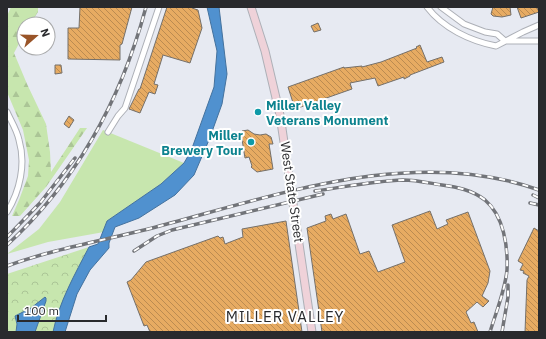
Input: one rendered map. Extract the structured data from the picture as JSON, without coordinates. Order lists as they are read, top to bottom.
{
  "streets": {
    "main road": ["West State Street"]
  },
  "districts": ["MILLER VALLEY"],
  "places": ["Miller Valley Veterans Monument", "Miller Brewery Tour"],
  "scale_bar": "100 m",
  "north": "right"
}
